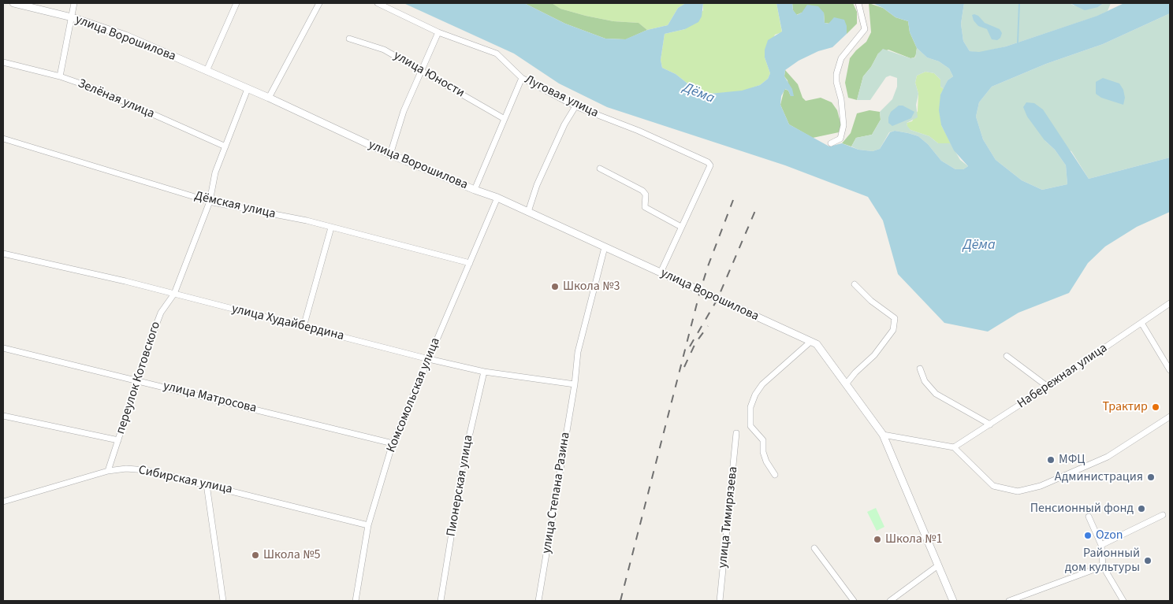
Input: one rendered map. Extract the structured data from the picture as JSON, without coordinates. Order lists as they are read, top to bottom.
{
  "streets": {
    "street": [
      "улица Ворошилова",
      "улица Юности",
      "Луговая улица",
      "Зелёная улица",
      "Дёмская улица",
      "улица Худайбердина",
      "Набережная улица",
      "переулок Котовского",
      "Комсомольская улица",
      "улица Матросова",
      "Сибирская улица",
      "Пионерская улица",
      "улица Степана Разина",
      "улица Тимирязева"
    ]
  },
  "crossings": [
    ["улица Ворошилова", "переулок Котовского"],
    ["улица Ворошилова", "Комсомольская улица"],
    ["улица Ворошилова", "улица Степана Разина"],
    ["Зелёная улица", "переулок Котовского"],
    ["Дёмская улица", "переулок Котовского"],
    ["Дёмская улица", "Комсомольская улица"],
    ["улица Худайбердина", "переулок Котовского"],
    ["улица Худайбердина", "Комсомольская улица"],
    ["улица Худайбердина", "Пионерская улица"],
    ["улица Худайбердина", "улица Степана Разина"],
    ["переулок Котовского", "улица Матросова"],
    ["переулок Котовского", "Сибирская улица"],
    ["Комсомольская улица", "улица Матросова"],
    ["Комсомольская улица", "Сибирская улица"]
  ],
  "water": ["Дёма"],
  "places": [
    "Школа №3",
    "Трактир",
    "МФЦ",
    "Администрация",
    "Пенсионный фонд",
    "Ozon",
    "Школа №1",
    "Школа №5",
    "Районный дом культуры"
  ]
}
